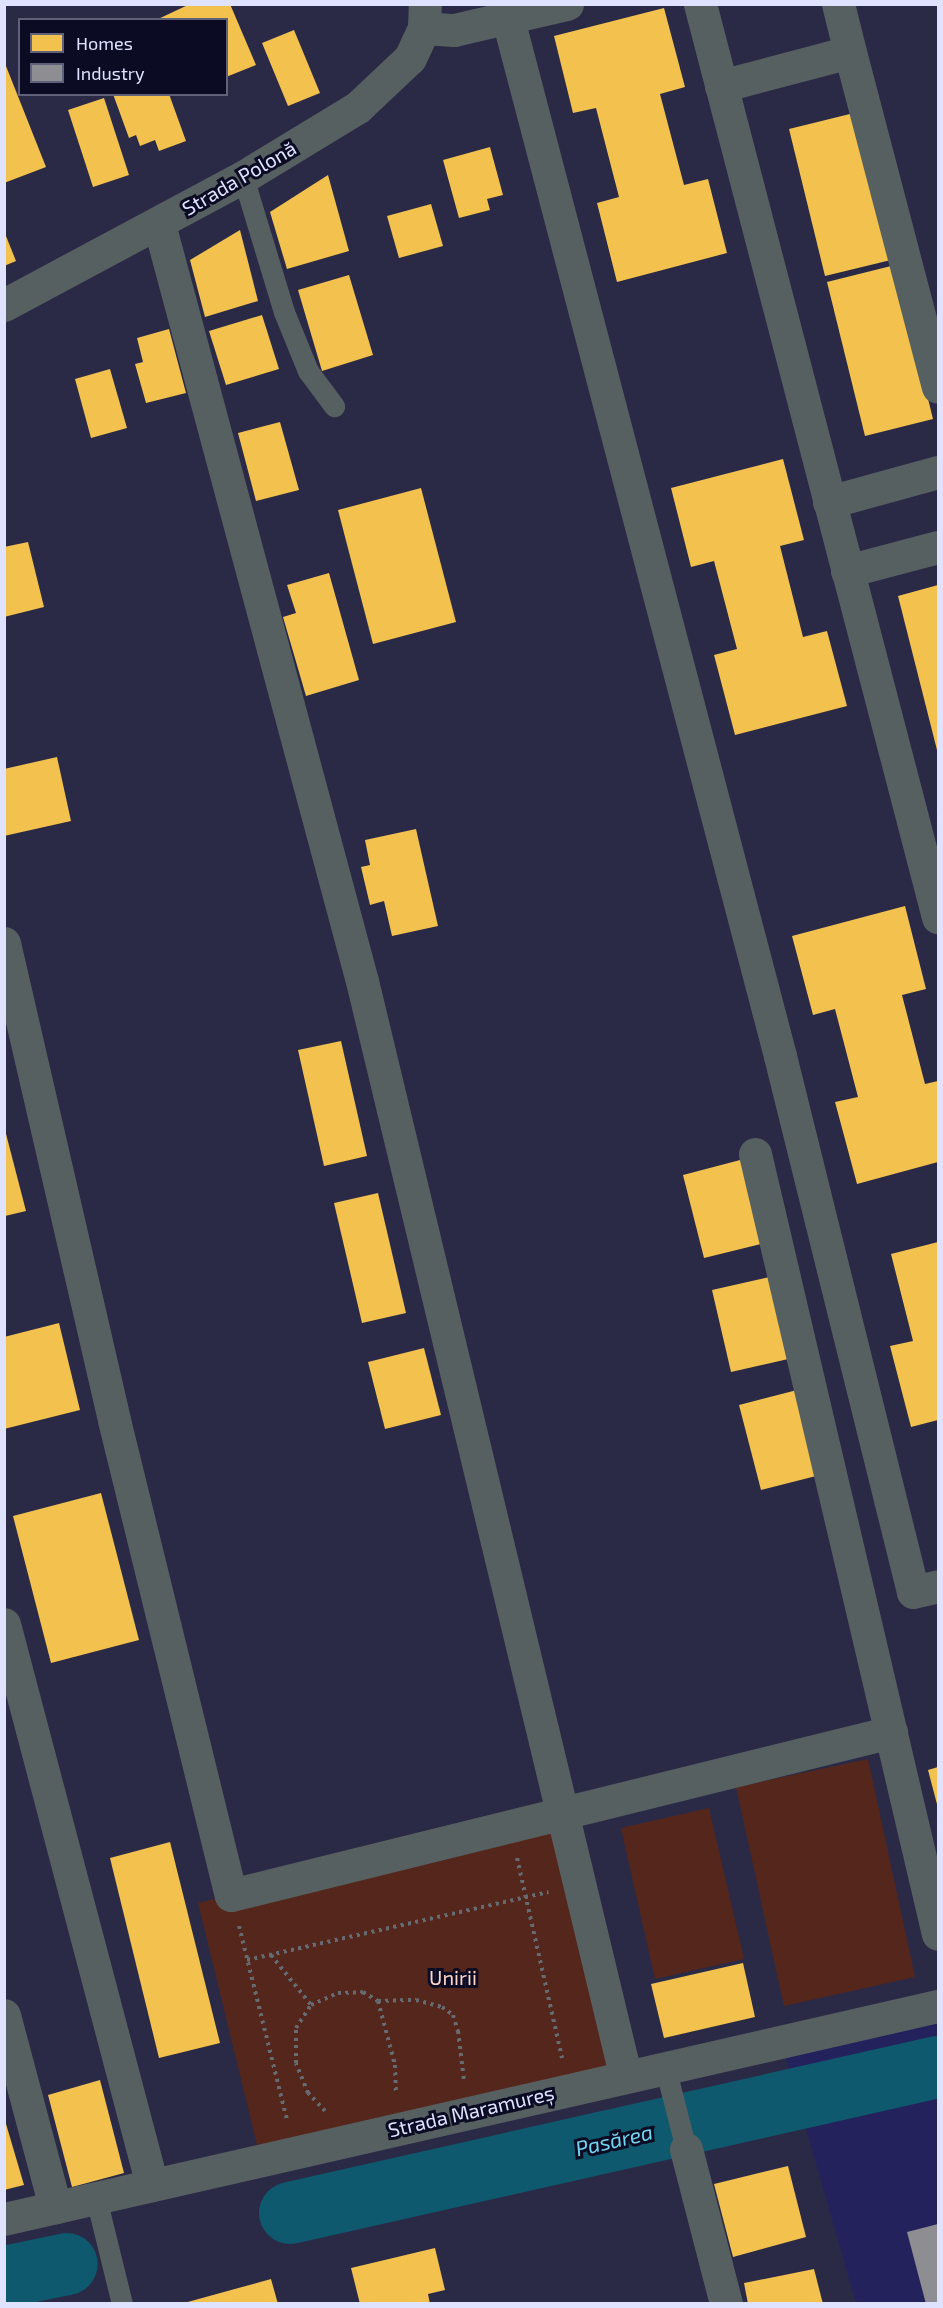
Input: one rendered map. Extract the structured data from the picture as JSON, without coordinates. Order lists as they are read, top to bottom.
{
  "streets": {
    "street": ["Strada Polonă", "Strada Maramureș"]
  },
  "water": ["Pasărea"],
  "parks": ["Unirii"],
  "legend": ["Homes", "Industry"]
}
